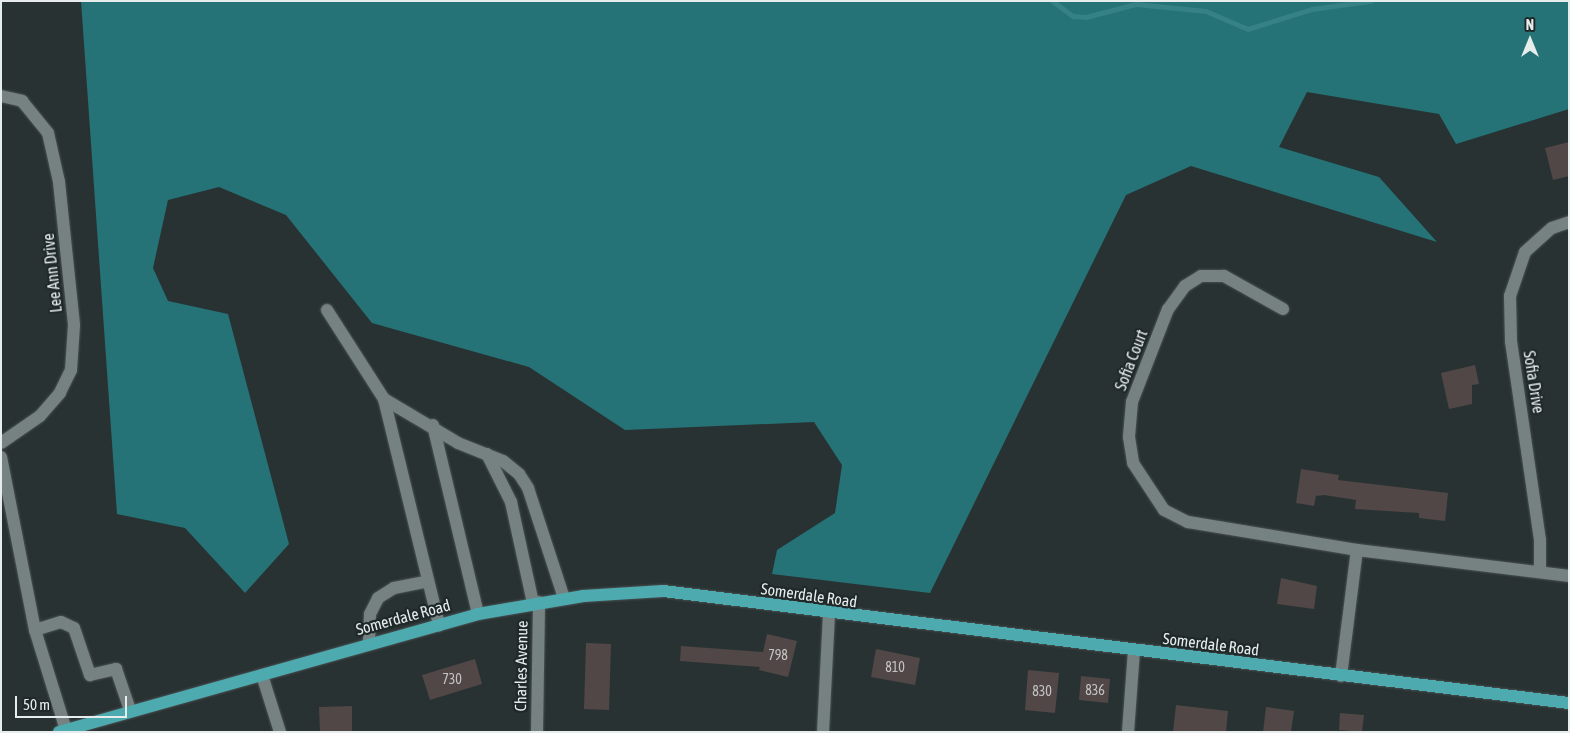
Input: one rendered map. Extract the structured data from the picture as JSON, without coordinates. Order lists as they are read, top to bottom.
{
  "streets": {
    "main road": ["Somerdale Road"],
    "street": [
      "Lee Ann Drive",
      "Sofia Court",
      "Sofia Drive",
      "Charles Avenue"
    ]
  },
  "crossings": [
    ["Somerdale Road", "Charles Avenue"]
  ],
  "house_numbers": [
    "798",
    "810",
    "730",
    "836",
    "830"
  ],
  "scale_bar": "50 m",
  "north": "top"
}
